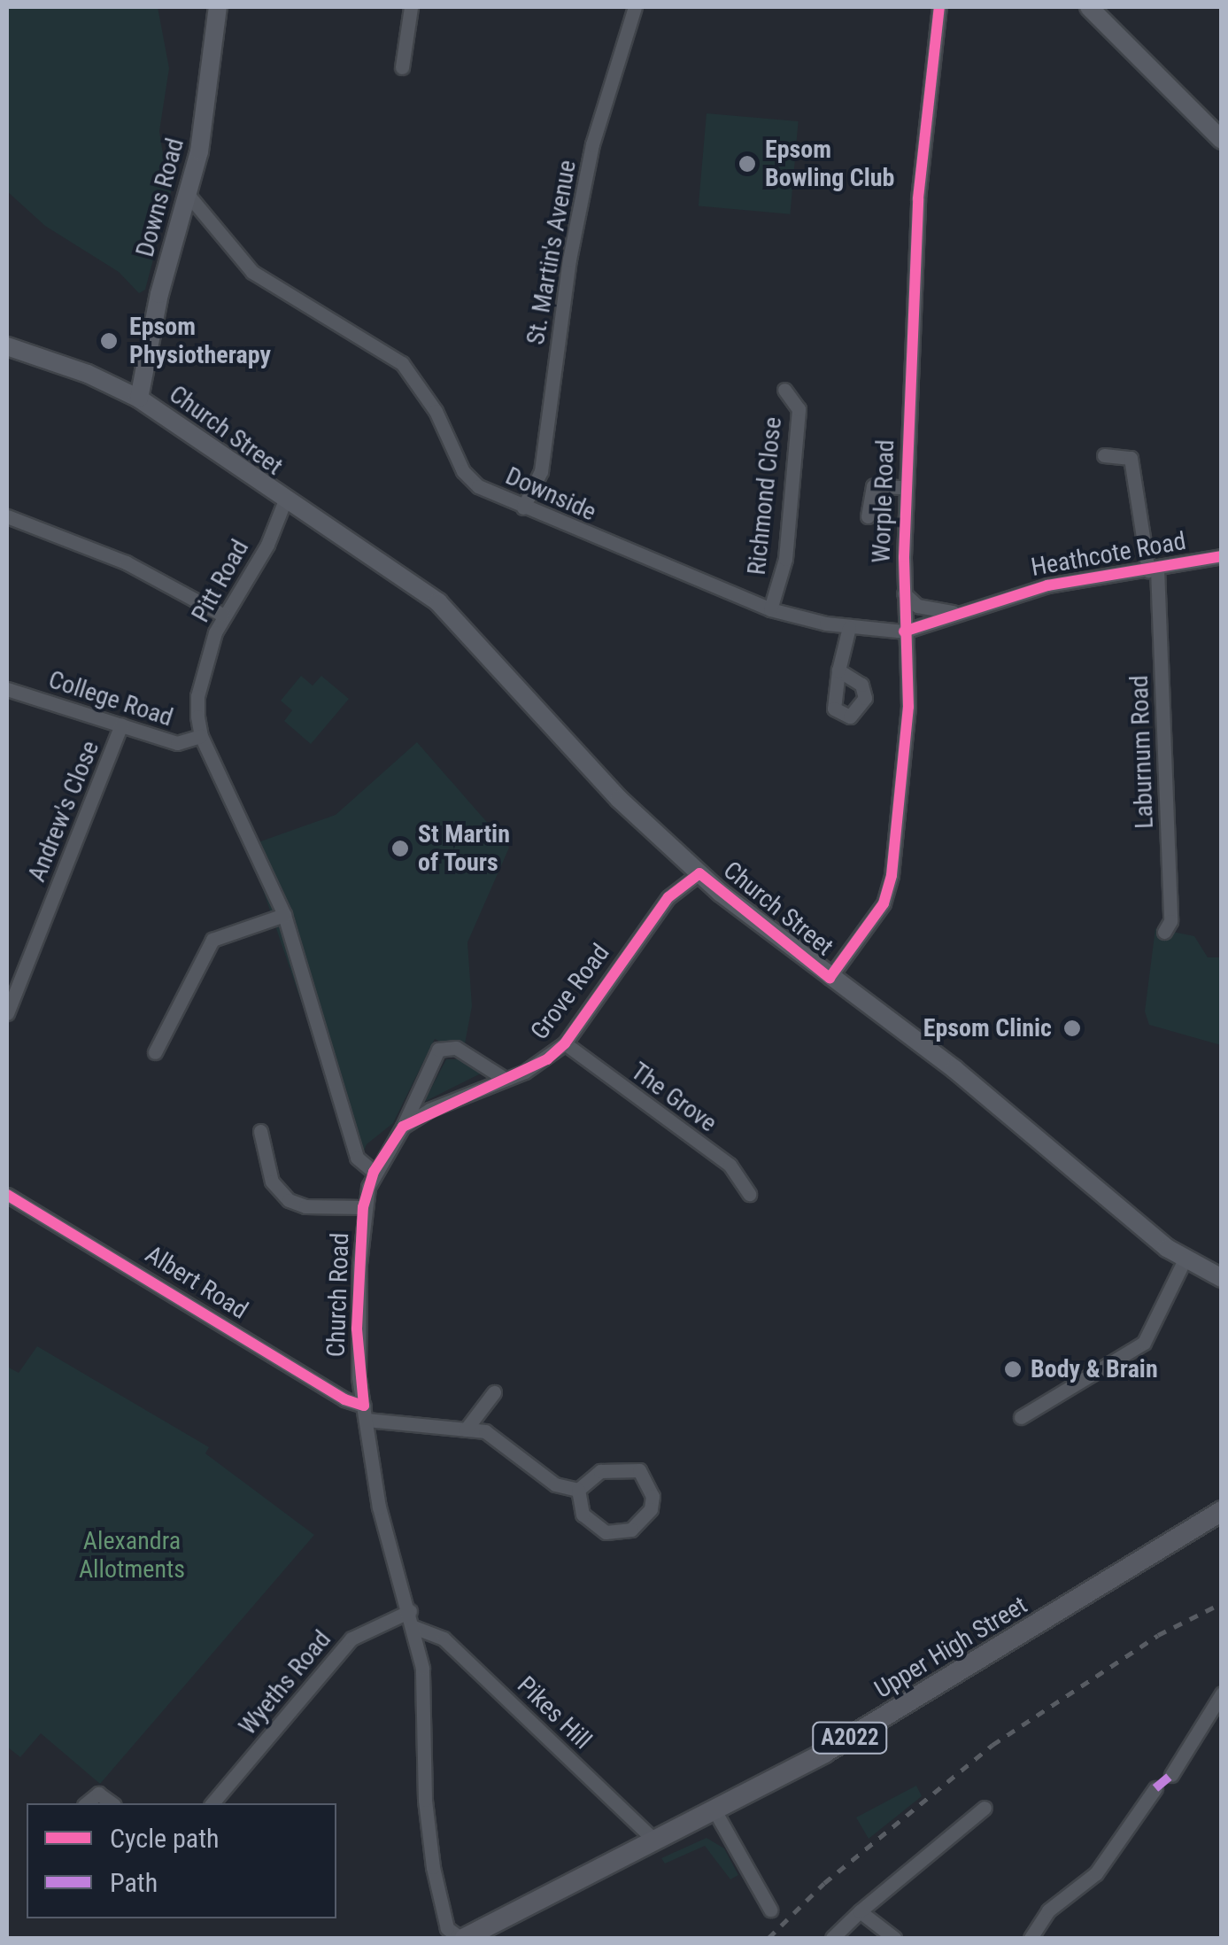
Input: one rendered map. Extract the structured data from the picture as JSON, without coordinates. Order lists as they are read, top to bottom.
{
  "streets": {
    "main road": [
      "Downs Road",
      "Church Street",
      "Upper High Street",
      "A2022"
    ],
    "street": [
      "St. Martin's Avenue",
      "Downside",
      "Richmond Close",
      "Worple Road",
      "Heathcote Road",
      "Pitt Road",
      "College Road",
      "Laburnum Road",
      "Andrew's Close",
      "Grove Road",
      "The Grove",
      "Albert Road",
      "Church Road",
      "Wyeths Road",
      "Pikes Hill"
    ]
  },
  "crossings": [
    ["Downs Road", "Church Street"],
    ["Downs Road", "Downside"],
    ["St. Martin's Avenue", "Downside"],
    ["Church Street", "Worple Road"],
    ["Church Street", "Pitt Road"],
    ["Church Street", "Grove Road"],
    ["Downside", "Richmond Close"],
    ["Downside", "Worple Road"],
    ["Downside", "Heathcote Road"],
    ["Worple Road", "Heathcote Road"],
    ["Heathcote Road", "Laburnum Road"],
    ["Pitt Road", "College Road"],
    ["College Road", "Andrew's Close"],
    ["Grove Road", "The Grove"],
    ["Albert Road", "Church Road"],
    ["Church Road", "Upper High Street"],
    ["Church Road", "Wyeths Road"],
    ["Church Road", "Pikes Hill"],
    ["Upper High Street", "Pikes Hill"]
  ],
  "parks": ["Alexandra Allotments"],
  "places": [
    "Epsom Bowling Club",
    "Epsom Physiotherapy",
    "St Martin of Tours",
    "Epsom Clinic",
    "Body & Brain"
  ],
  "legend": ["Cycle path", "Path"]
}
